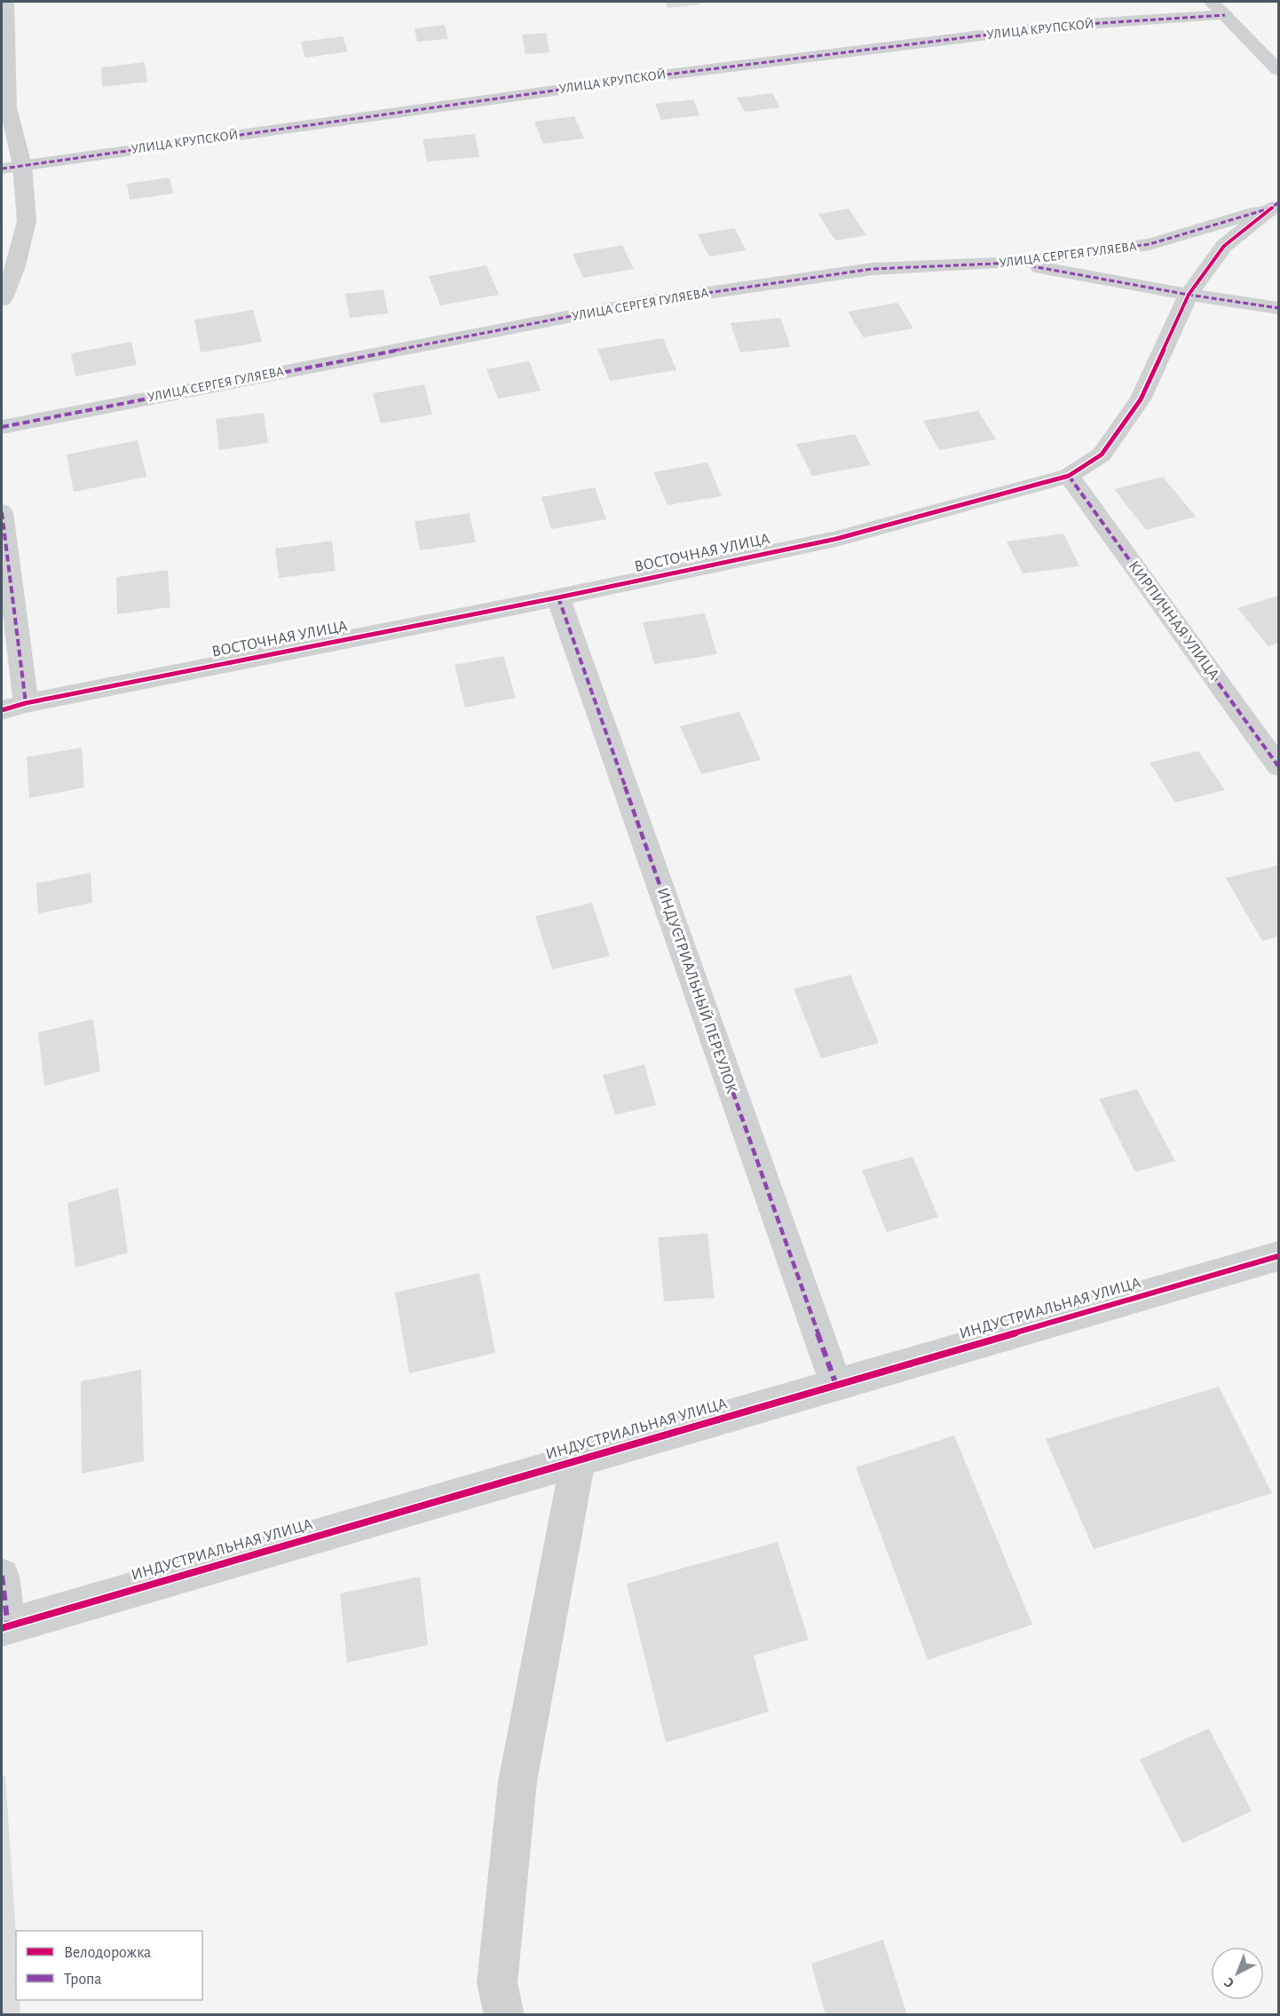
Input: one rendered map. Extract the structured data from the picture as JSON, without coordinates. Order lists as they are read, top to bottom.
{
  "streets": {
    "street": [
      "УЛИЦА КРУПСКОЙ",
      "УЛИЦА СЕРГЕЯ ГУЛЯЕВА",
      "ВОСТОЧНАЯ УЛИЦА",
      "КИРПИЧНАЯ УЛИЦА",
      "ИНДУСТРИАЛЬНЫЙ ПЕРЕУЛОК",
      "ИНДУСТРИАЛЬНАЯ УЛИЦА"
    ]
  },
  "crossings": [
    ["УЛИЦА СЕРГЕЯ ГУЛЯЕВА", "ВОСТОЧНАЯ УЛИЦА"],
    ["ВОСТОЧНАЯ УЛИЦА", "КИРПИЧНАЯ УЛИЦА"],
    ["ВОСТОЧНАЯ УЛИЦА", "ИНДУСТРИАЛЬНЫЙ ПЕРЕУЛОК"],
    ["ИНДУСТРИАЛЬНЫЙ ПЕРЕУЛОК", "ИНДУСТРИАЛЬНАЯ УЛИЦА"]
  ],
  "legend": ["Велодорожка", "Тропа"],
  "north": "bottom left"
}
